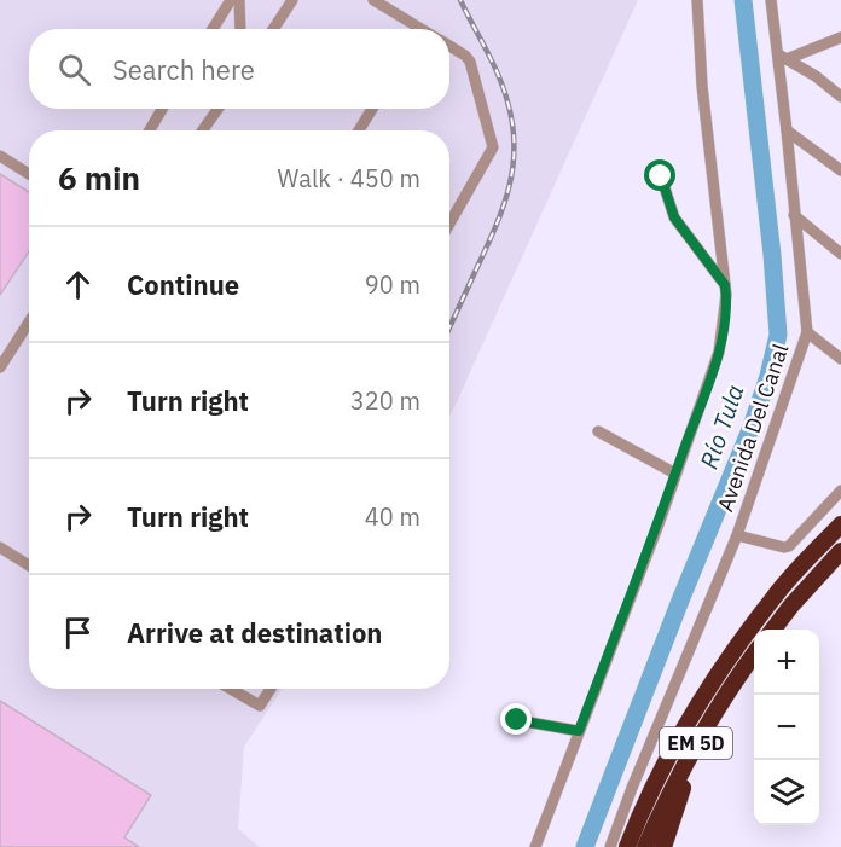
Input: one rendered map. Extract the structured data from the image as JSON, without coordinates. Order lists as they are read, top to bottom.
{
  "streets": {
    "highway": ["EM 5D"],
    "street": ["Avenida Del Canal"]
  },
  "water": ["Río Tula"],
  "page": {
    "search": "Search here",
    "heading": ["6 min", "Walk · 450 m"],
    "list": [
      ["Continue", "90 m"],
      ["Turn right", "320 m"],
      ["Turn right", "40 m"],
      "Arrive at destination"
    ],
    "map_buttons": ["+", "−"]
  }
}
